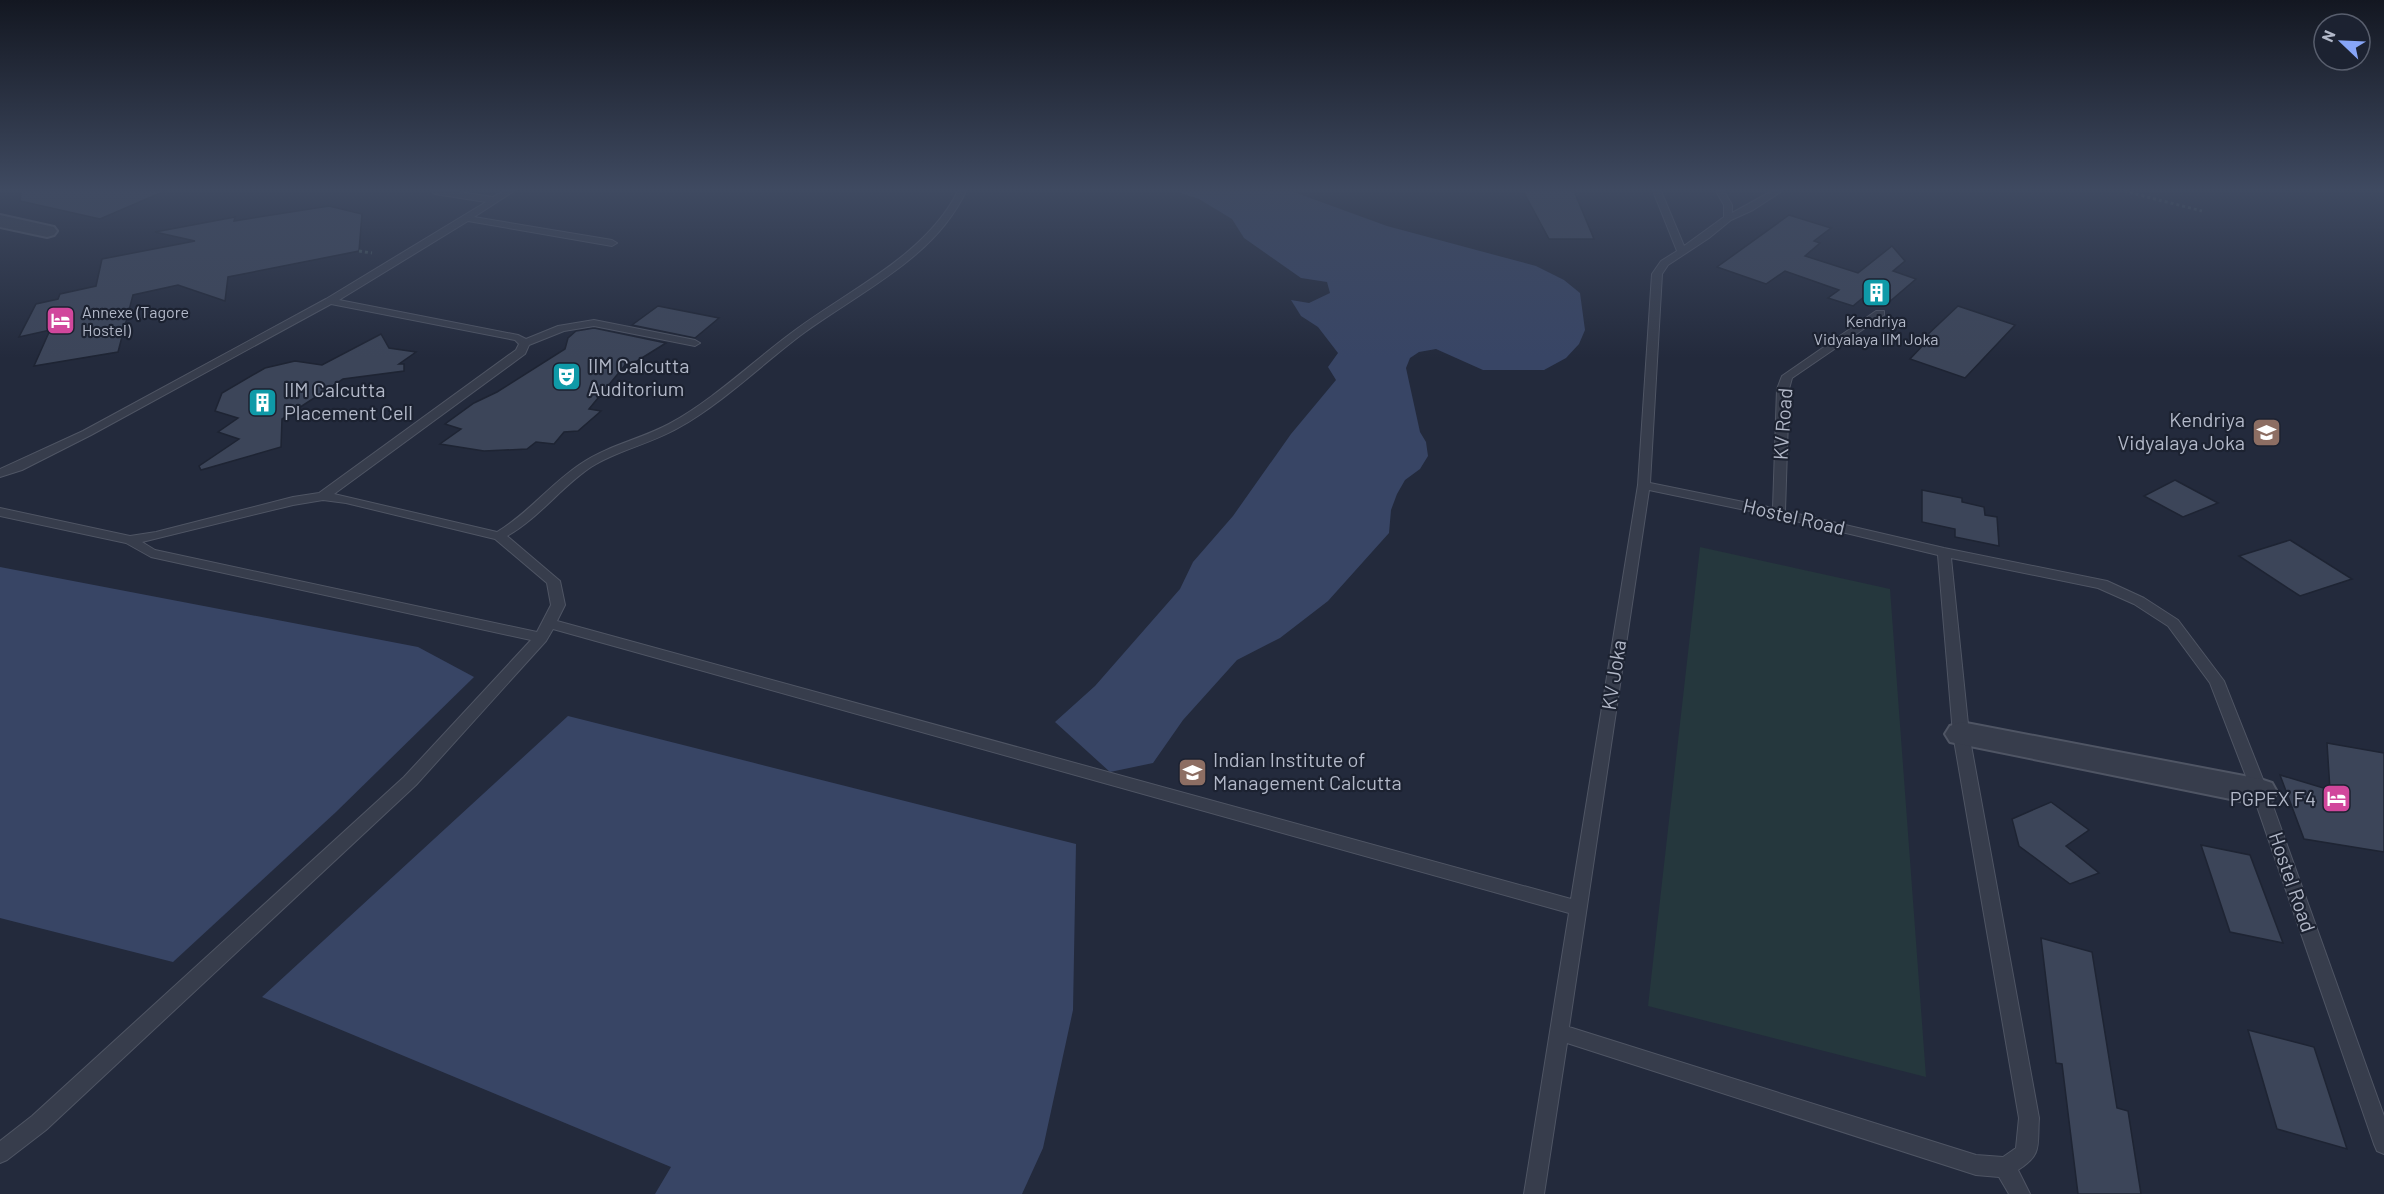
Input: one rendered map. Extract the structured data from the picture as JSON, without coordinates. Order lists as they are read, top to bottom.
{
  "streets": {
    "lane": ["KV Road", "Hostel Road", "KV Joka"]
  },
  "crossings": [
    ["KV Road", "Hostel Road"],
    ["Hostel Road", "KV Joka"]
  ],
  "places": {
    "building": ["Kendriya Vidyalaya IIM Joka", "IIM Calcutta Placement Cell"],
    "hotel": ["Annexe (Tagore Hostel)", "PGPEX F4"],
    "theatre": ["IIM Calcutta Auditorium"],
    "school or university": ["Kendriya Vidyalaya Joka", "Indian Institute of Management Calcutta"]
  },
  "north": "top left"
}
